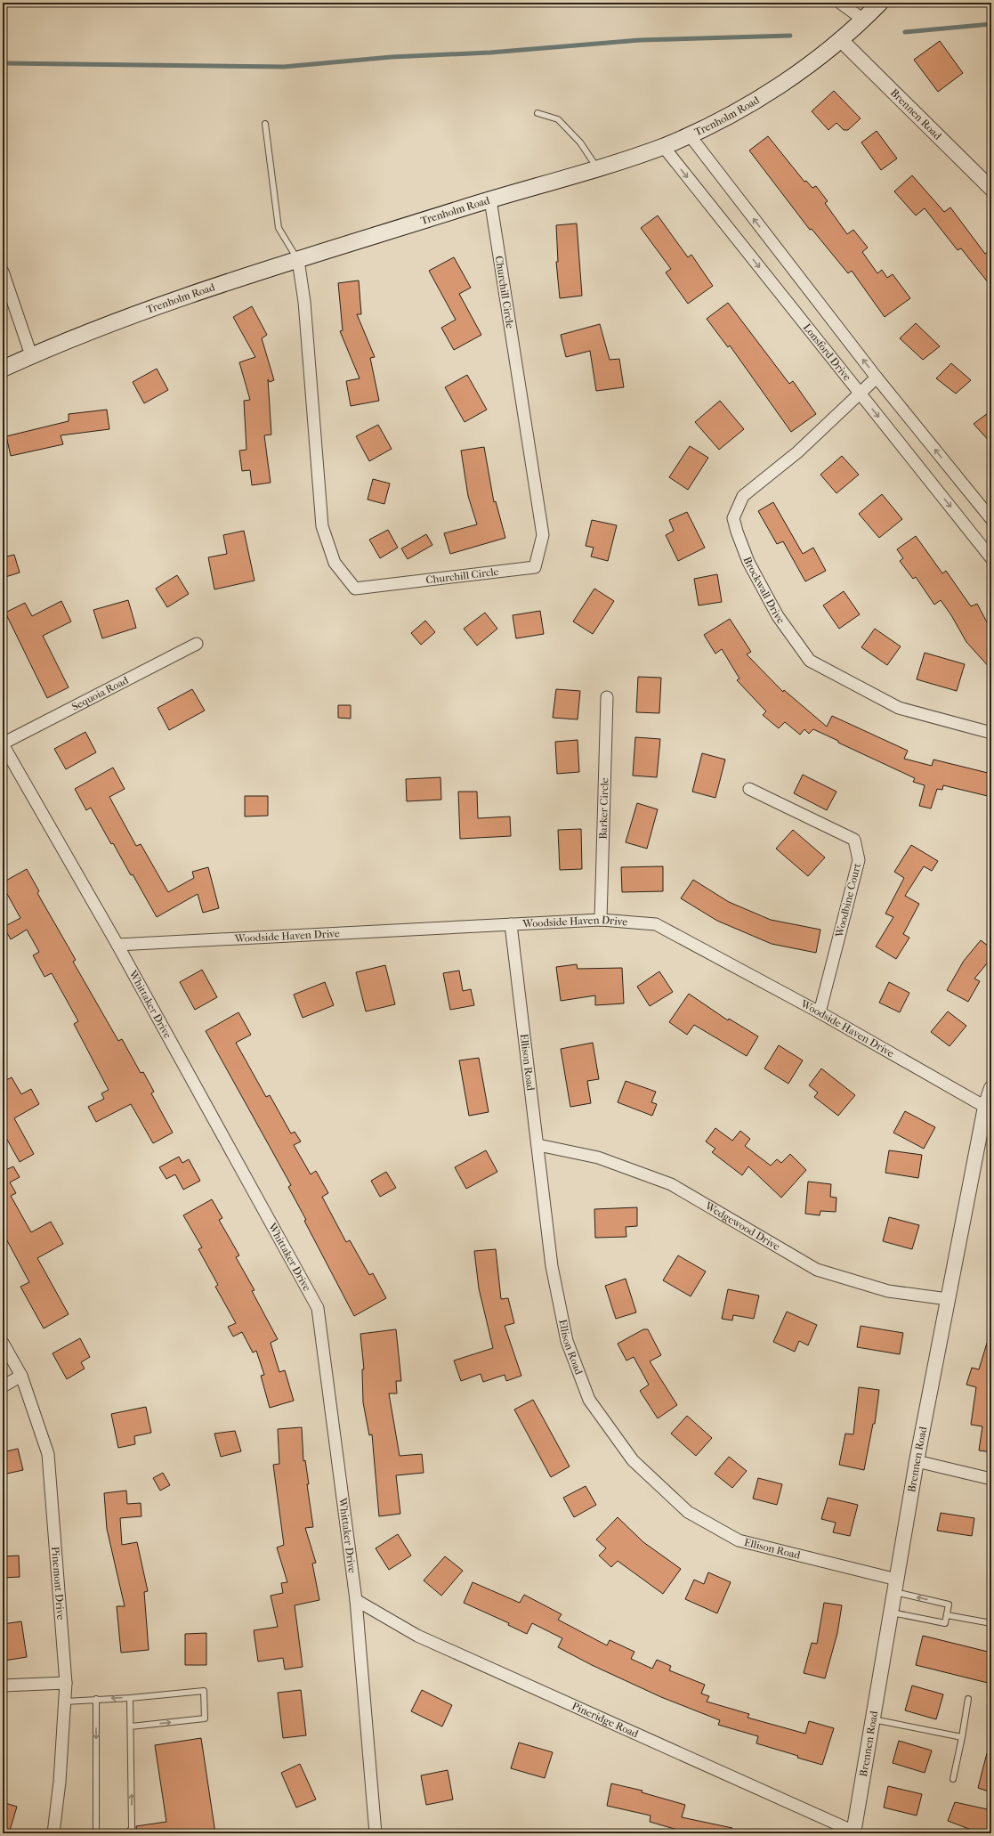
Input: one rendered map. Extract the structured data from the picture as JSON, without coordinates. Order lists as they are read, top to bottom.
{
  "streets": {
    "main road": ["Trenholm Road"],
    "street": [
      "Brennen Road",
      "Churchill Circle",
      "Lonsford Drive",
      "Brockwall Drive",
      "Sequoia Road",
      "Barker Circle",
      "Woodbine Court",
      "Woodside Haven Drive",
      "Whittaker Drive",
      "Ellison Road",
      "Wedgewood Drive",
      "Pinemont Drive",
      "Pineridge Road"
    ]
  },
  "crossings": [
    ["Brennen Road", "Trenholm Road"],
    ["Brennen Road", "Woodside Haven Drive"],
    ["Brennen Road", "Ellison Road"],
    ["Brennen Road", "Wedgewood Drive"],
    ["Brennen Road", "Pineridge Road"],
    ["Trenholm Road", "Churchill Circle"],
    ["Trenholm Road", "Lonsford Drive"],
    ["Lonsford Drive", "Brockwall Drive"],
    ["Sequoia Road", "Whittaker Drive"],
    ["Barker Circle", "Woodside Haven Drive"],
    ["Woodbine Court", "Woodside Haven Drive"],
    ["Woodside Haven Drive", "Whittaker Drive"],
    ["Woodside Haven Drive", "Ellison Road"],
    ["Whittaker Drive", "Pineridge Road"],
    ["Ellison Road", "Wedgewood Drive"]
  ]
}
